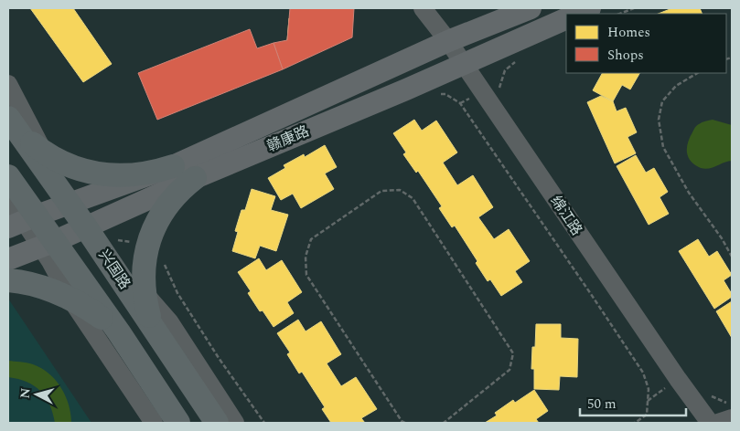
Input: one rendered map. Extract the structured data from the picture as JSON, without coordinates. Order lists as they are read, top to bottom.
{
  "streets": {
    "main road": ["赣康路", "兴国路"],
    "street": ["绵江路"]
  },
  "crossings": [
    ["赣康路", "绵江路"],
    ["赣康路", "兴国路"]
  ],
  "legend": ["Homes", "Shops"],
  "scale_bar": "50 m",
  "north": "left"
}
